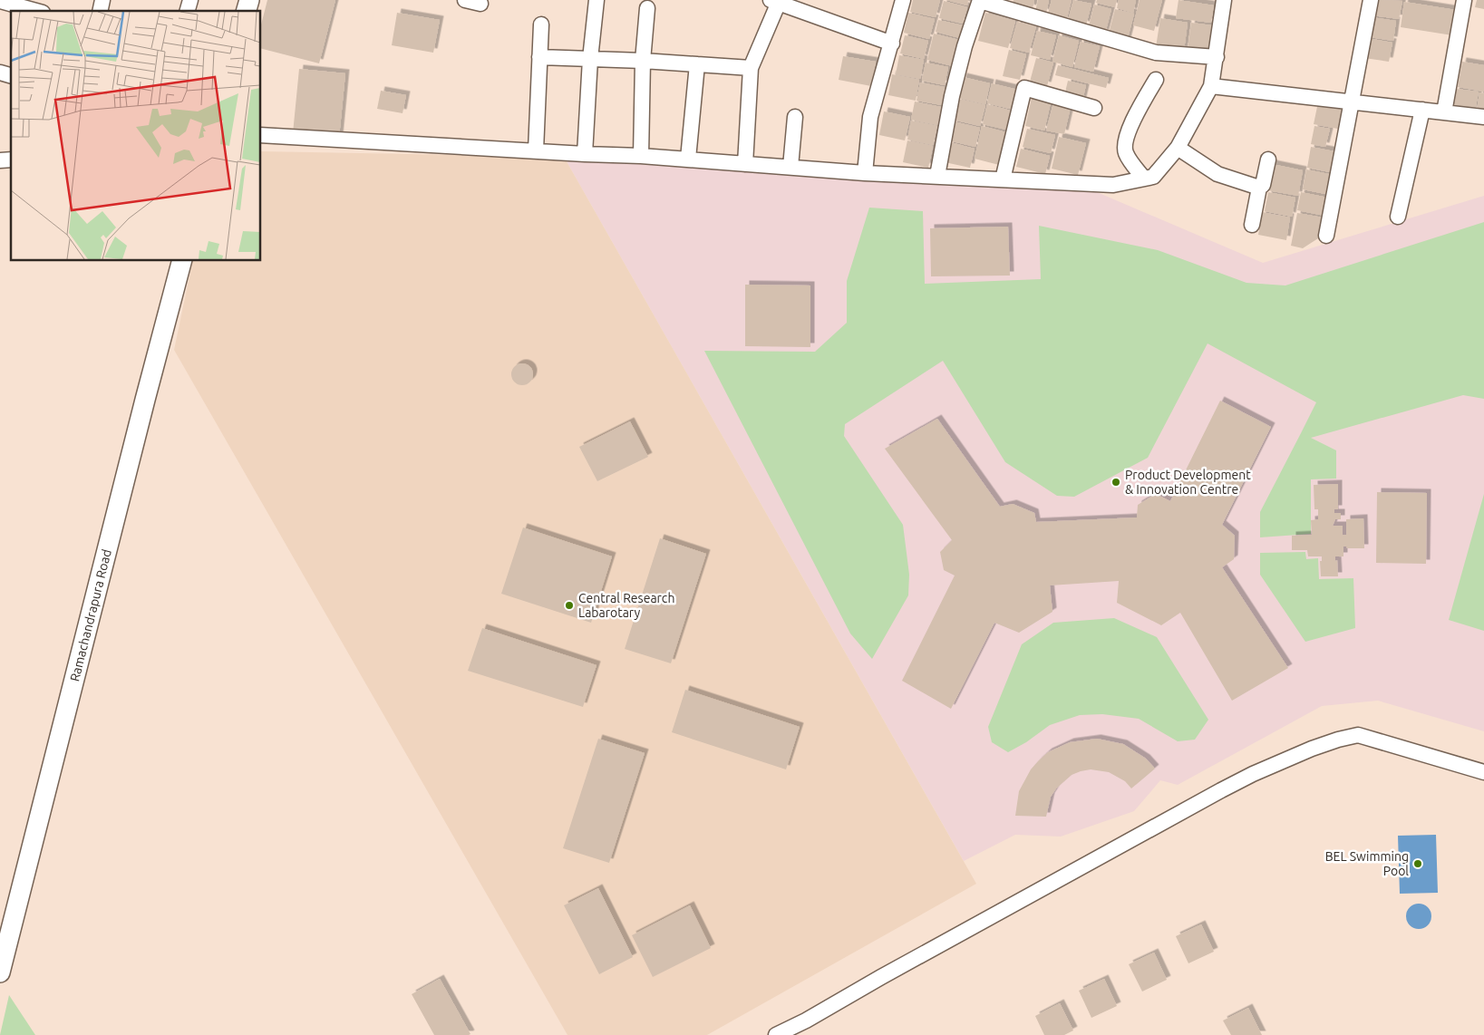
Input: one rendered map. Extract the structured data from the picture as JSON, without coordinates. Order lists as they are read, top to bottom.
{
  "streets": {
    "street": ["Ramachandrapura Road"]
  },
  "places": ["Product Development & Innovation Centre", "Central Research Labarotary", "BEL Swimming Pool"]
}
